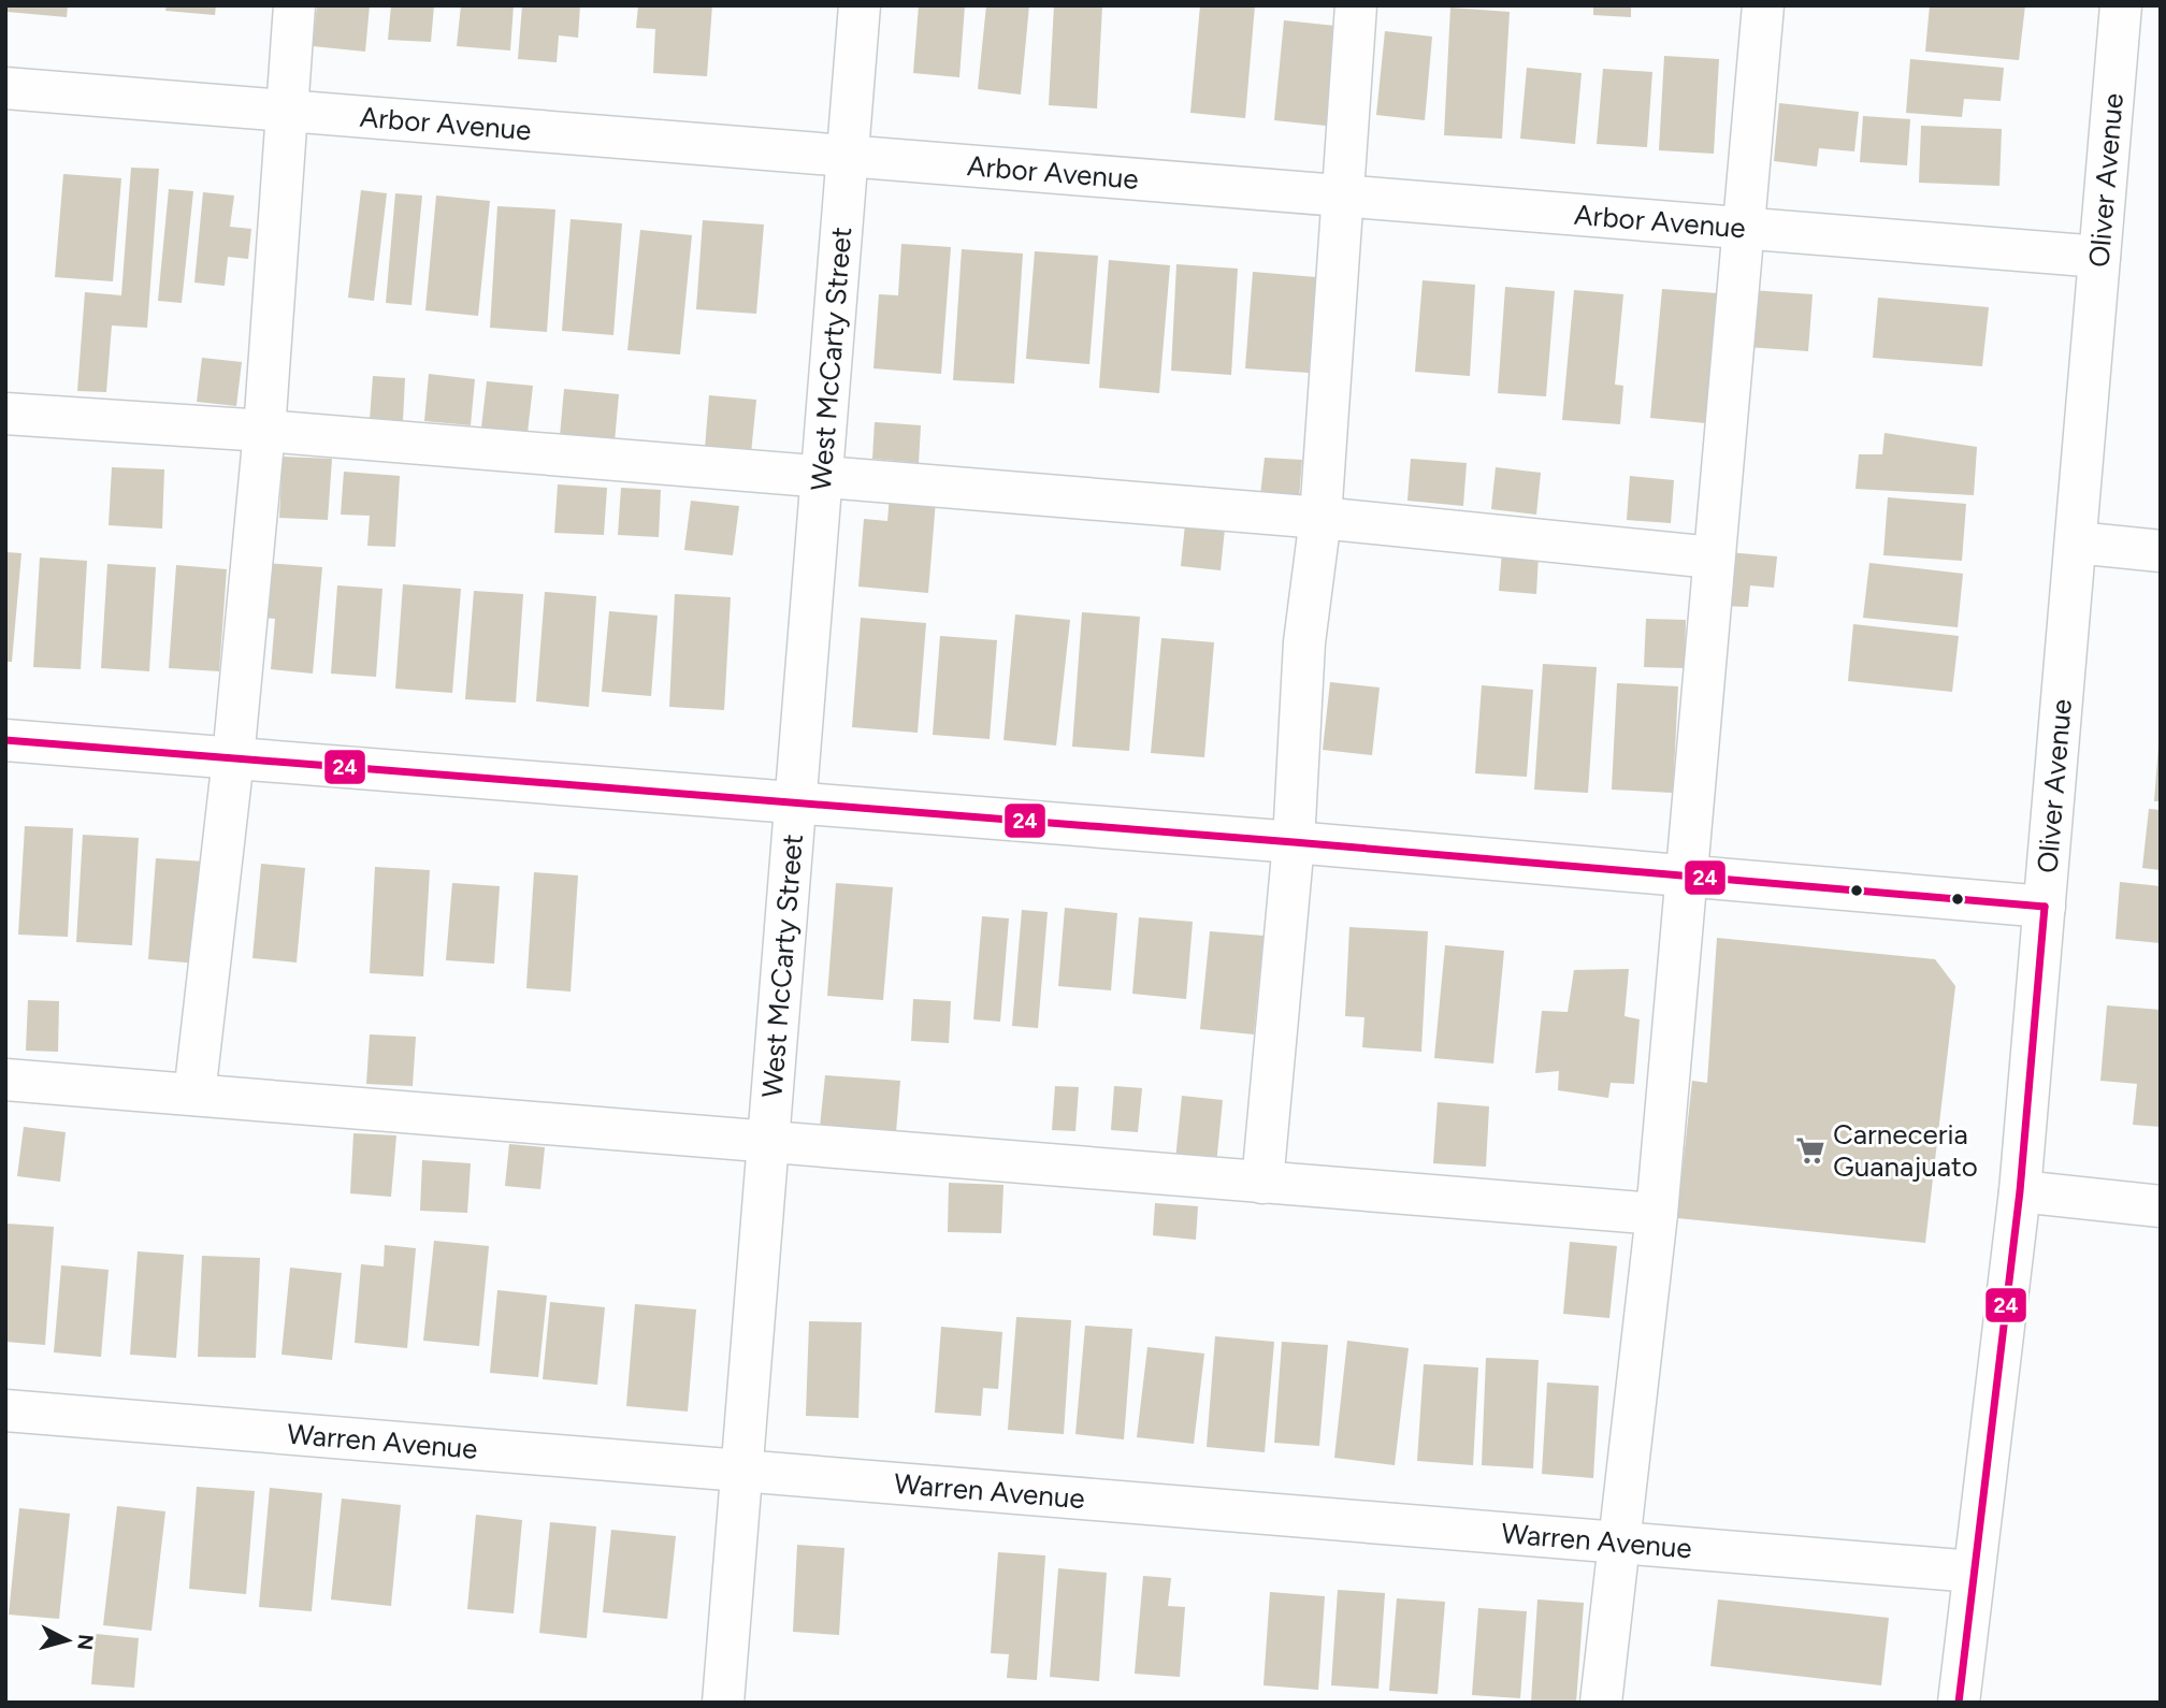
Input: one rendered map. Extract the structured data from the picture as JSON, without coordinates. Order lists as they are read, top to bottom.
{
  "streets": {
    "street": [
      "Arbor Avenue",
      "Oliver Avenue",
      "West McCarty Street",
      "Warren Avenue"
    ]
  },
  "crossings": [
    ["Arbor Avenue", "Oliver Avenue"],
    ["Arbor Avenue", "West McCarty Street"],
    ["Oliver Avenue", "Warren Avenue"],
    ["West McCarty Street", "Warren Avenue"]
  ],
  "places": {
    "supermarket": ["Carneceria Guanajuato"]
  },
  "lines": ["transit line 24"],
  "north": "right"
}
